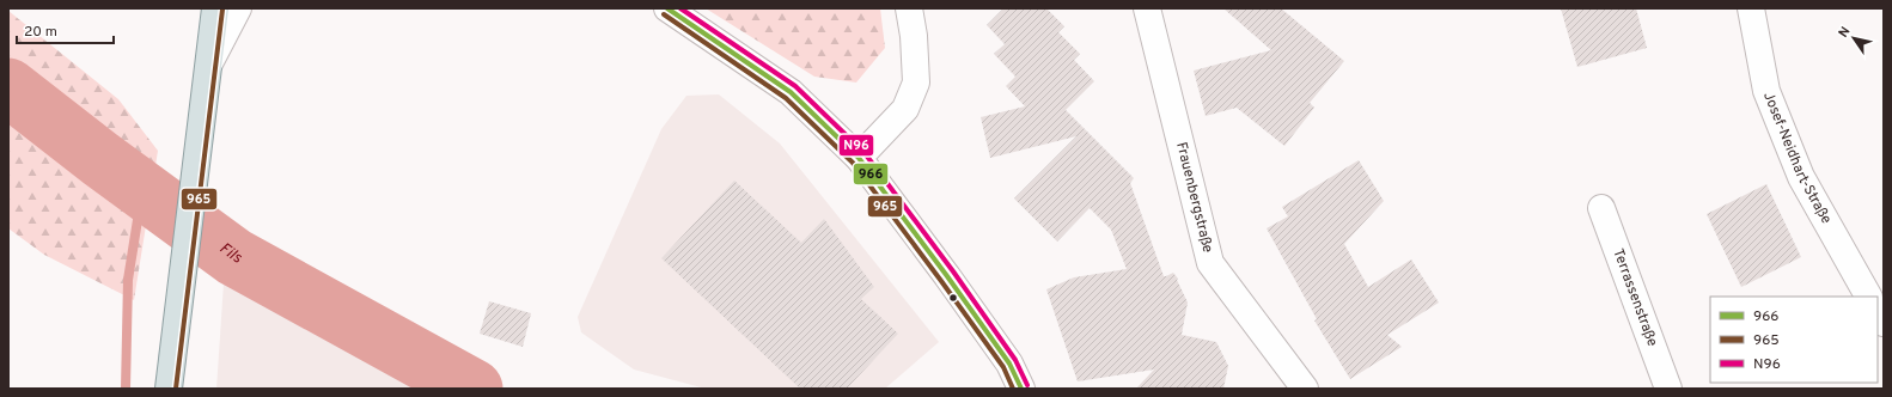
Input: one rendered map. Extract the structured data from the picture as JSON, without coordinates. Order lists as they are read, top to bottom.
{
  "streets": {
    "street": ["Josef-Neidhart-Straße", "Frauenbergstraße", "Terrassenstraße"]
  },
  "water": ["Fils"],
  "lines": ["transit line 966", "transit line N96", "transit line 965"],
  "legend": ["966", "965", "N96"],
  "scale_bar": "20 m",
  "north": "top left"
}
